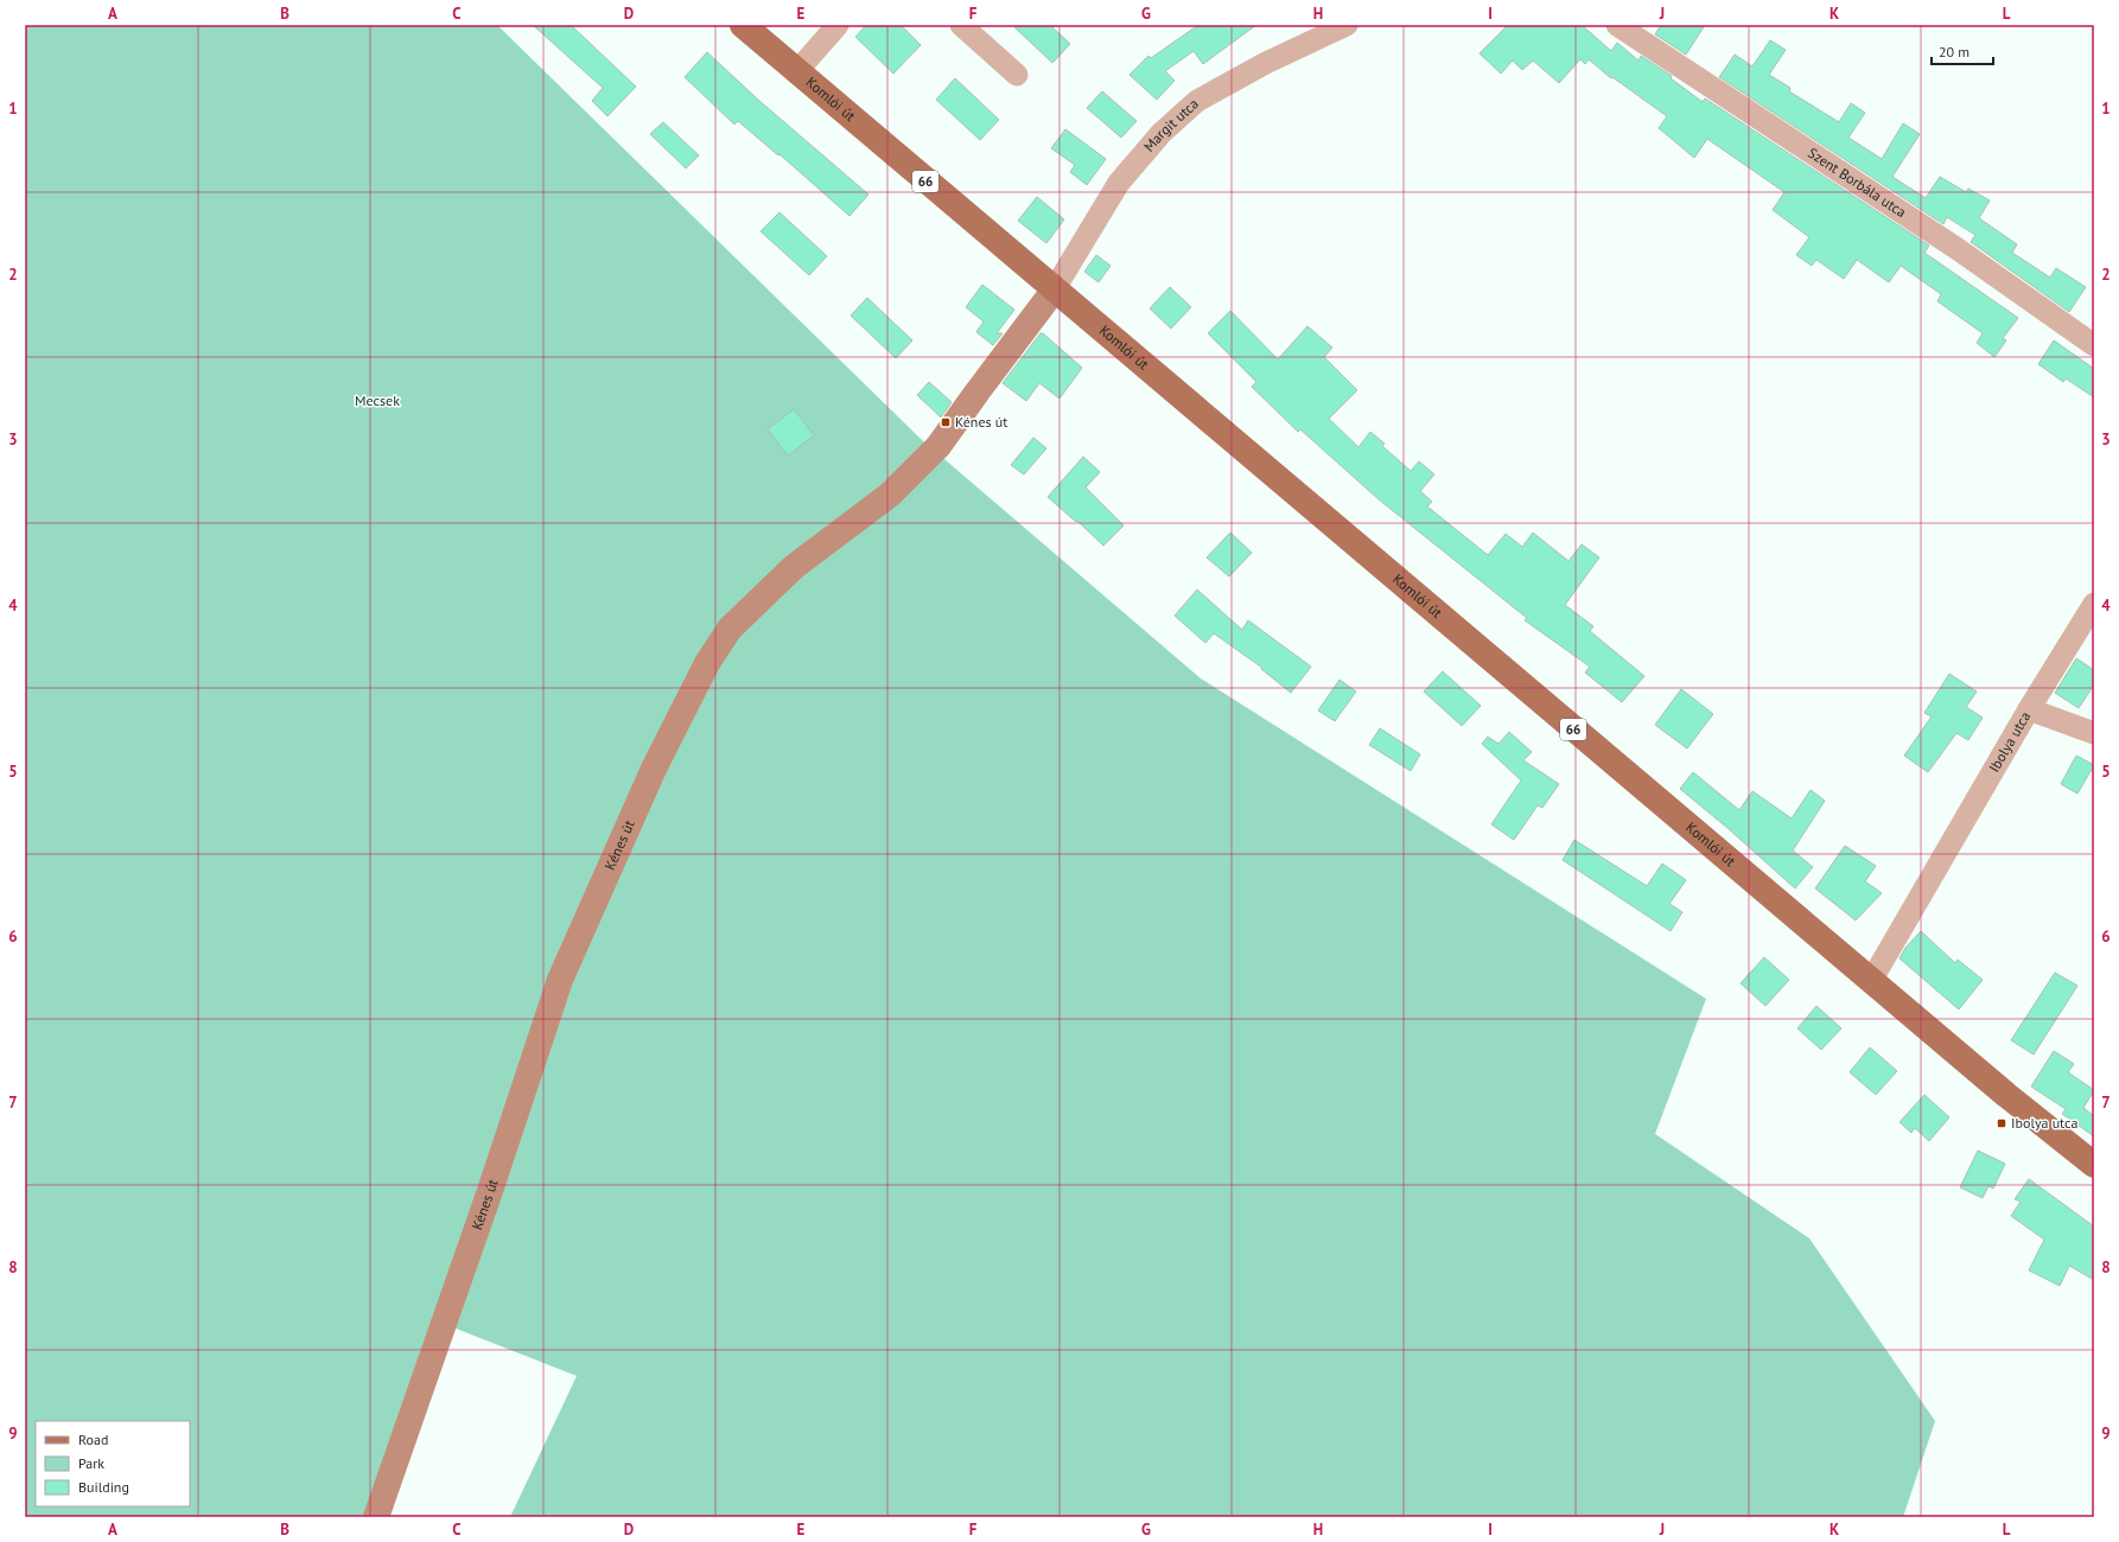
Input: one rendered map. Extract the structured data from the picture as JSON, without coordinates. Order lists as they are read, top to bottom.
{
  "streets": {
    "main road": ["Komlói út", "66"],
    "street": [
      "Margit utca",
      "Szent Borbála utca",
      "Ibolya utca",
      "Kénes út"
    ]
  },
  "crossings": [
    ["Komlói út", "Margit utca"],
    ["Komlói út", "Ibolya utca"],
    ["Komlói út", "Kénes út"],
    ["Margit utca", "Kénes út"]
  ],
  "parks": ["Mecsek"],
  "places": {
    "transit": ["Kénes út", "Ibolya utca"]
  },
  "legend": ["Road", "Park", "Building"],
  "scale_bar": "20 m",
  "grid": {
    "columns": [
      "A",
      "B",
      "C",
      "D",
      "E",
      "F",
      "G",
      "H",
      "I",
      "J",
      "K",
      "L"
    ],
    "rows": [
      "1",
      "2",
      "3",
      "4",
      "5",
      "6",
      "7",
      "8",
      "9"
    ]
  }
}
